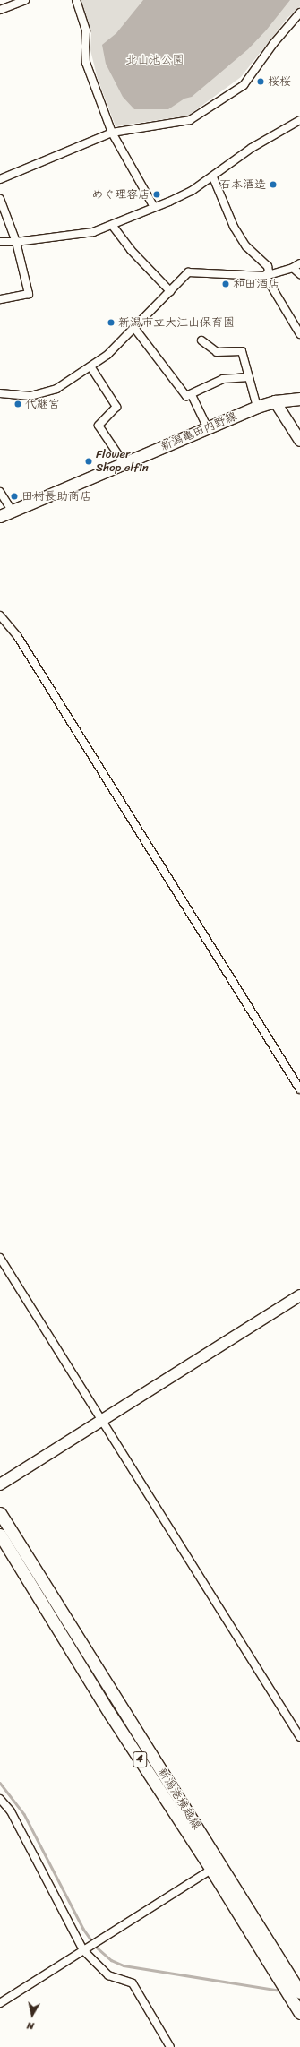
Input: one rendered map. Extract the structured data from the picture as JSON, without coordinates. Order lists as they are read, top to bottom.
{
  "streets": {
    "main road": ["新潟亀田内野線", "4", "新潟港横越線"]
  },
  "parks": ["北山池公園"],
  "places": [
    "桜桜",
    "石本酒造",
    "めぐ理容店",
    "和田酒店",
    "新潟市立大江山保育園",
    "代継宮",
    "Flower Shop elfin",
    "田村長助商店"
  ],
  "north": "bottom"
}
